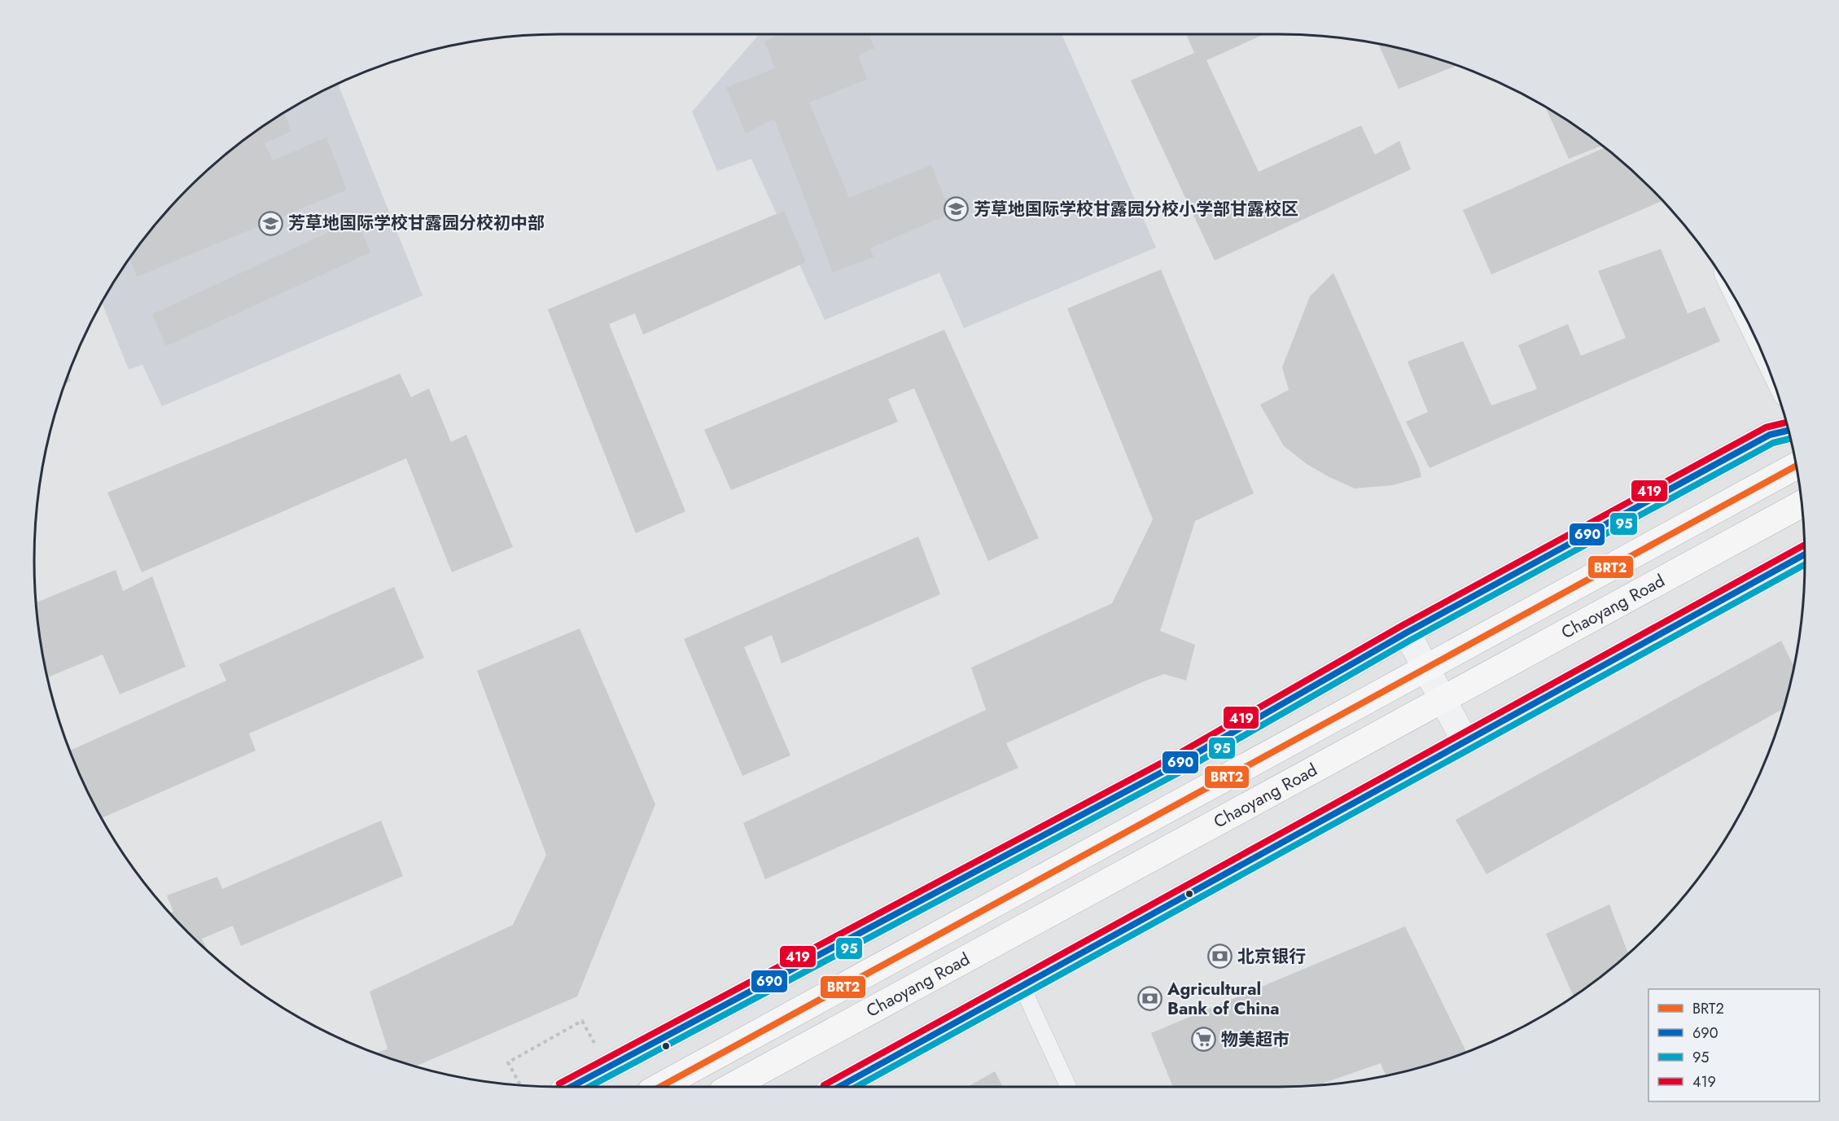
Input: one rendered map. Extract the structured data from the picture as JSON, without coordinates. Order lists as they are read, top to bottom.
{
  "streets": {
    "highway": ["Chaoyang Road"]
  },
  "places": {
    "school or university": ["芳草地国际学校甘露园分校小学部甘露校区", "芳草地国际学校甘露园分校初中部"],
    "bank": ["北京银行", "Agricultural Bank of China"],
    "supermarket": ["物美超市"]
  },
  "lines": [
    "transit line 419",
    "transit line 690",
    "transit line 95",
    "transit line BRT2"
  ],
  "legend": [
    "BRT2",
    "690",
    "95",
    "419"
  ]
}
